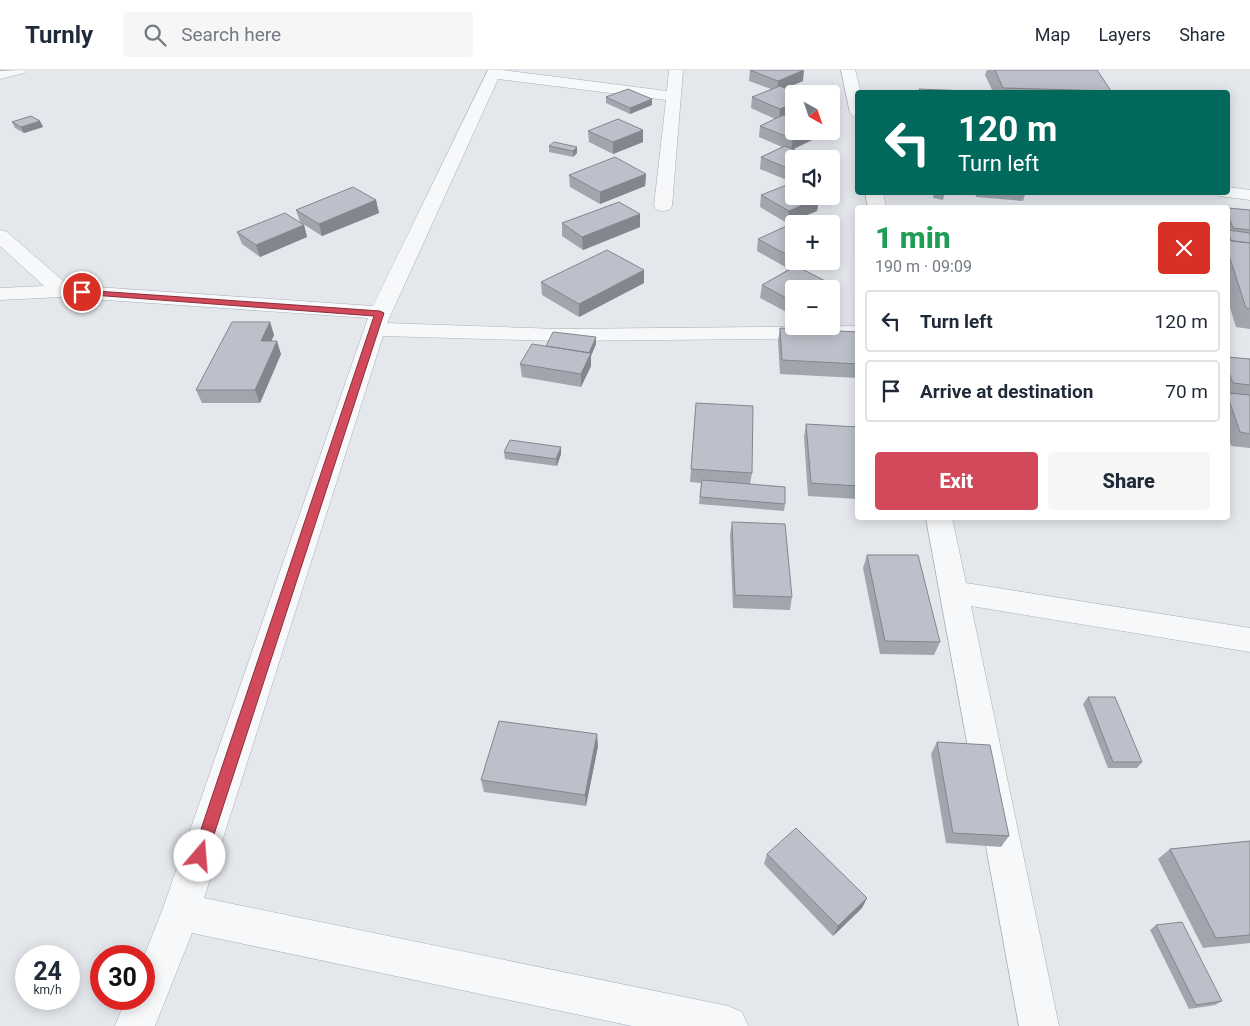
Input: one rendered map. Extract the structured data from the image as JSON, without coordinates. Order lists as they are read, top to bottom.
{
  "north": "bottom right",
  "page": {
    "header": "Turnly",
    "search": "Search here",
    "nav": ["Map", "Layers", "Share"],
    "map_buttons": ["+", "−"],
    "turn": ["120 m", "Turn left"],
    "heading": ["1 min", "190 m · 09:09"],
    "list": [
      {
        "name": "Turn left",
        "value": "120 m"
      },
      {
        "name": "Arrive at destination",
        "value": "70 m"
      }
    ],
    "buttons": ["Exit", "Share"],
    "speed": "24 km/h",
    "limit": "30"
  }
}
